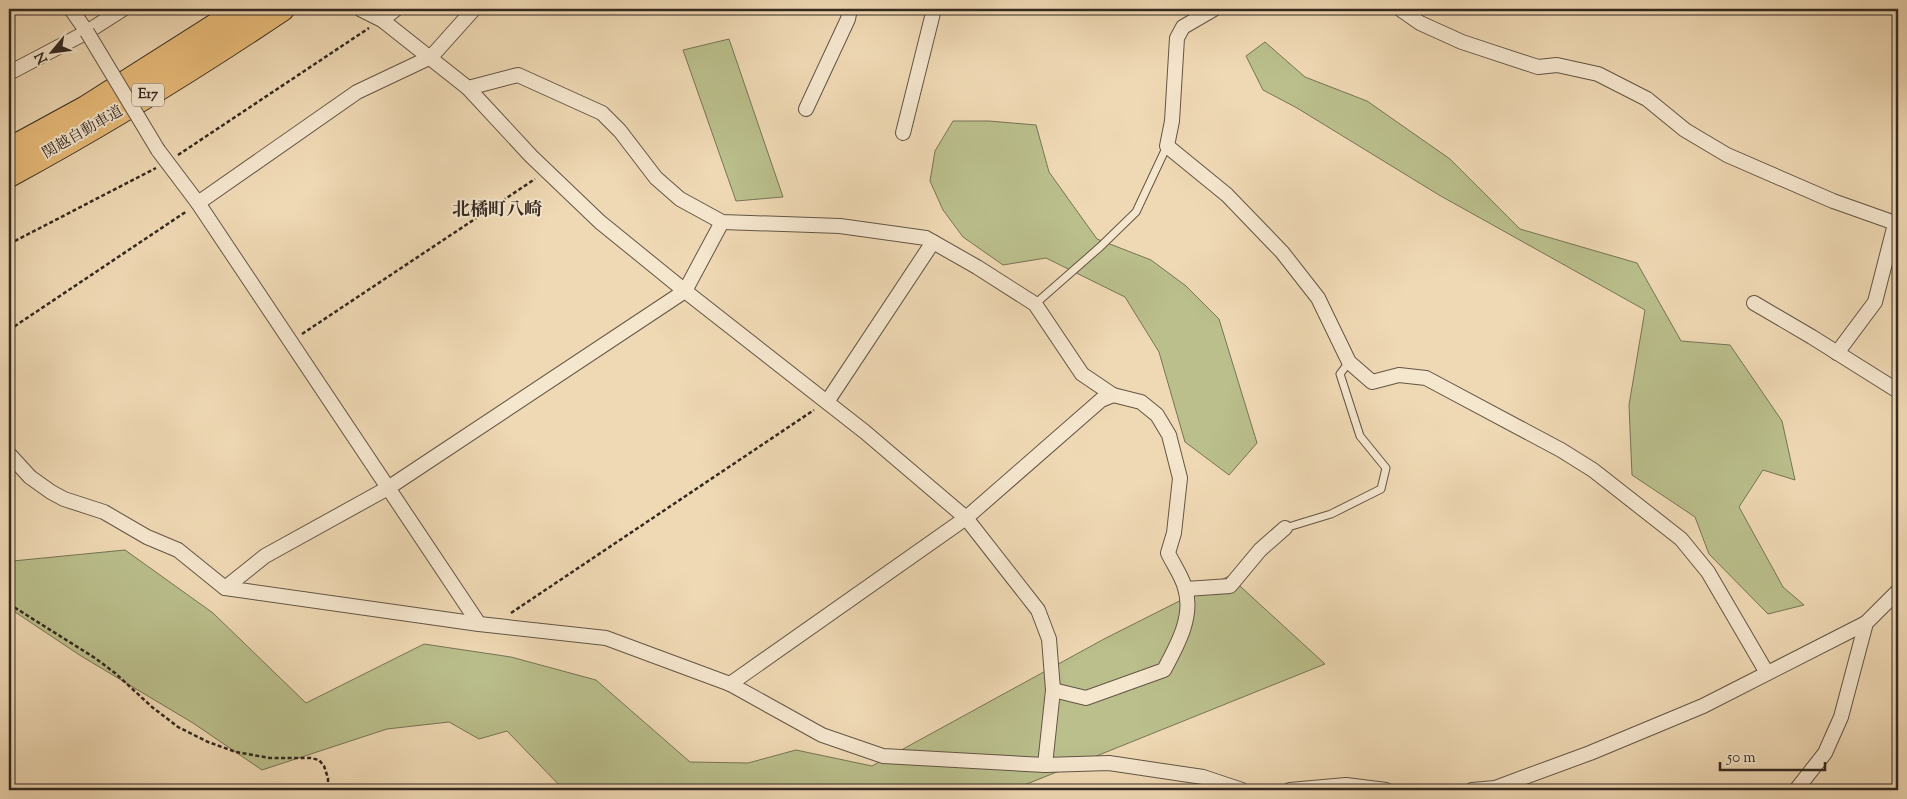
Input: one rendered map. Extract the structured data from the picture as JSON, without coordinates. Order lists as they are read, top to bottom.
{
  "streets": {
    "highway": ["E17", "関越自動車道"]
  },
  "districts": ["北橘町八崎"],
  "scale_bar": "50 m",
  "north": "bottom left"
}
